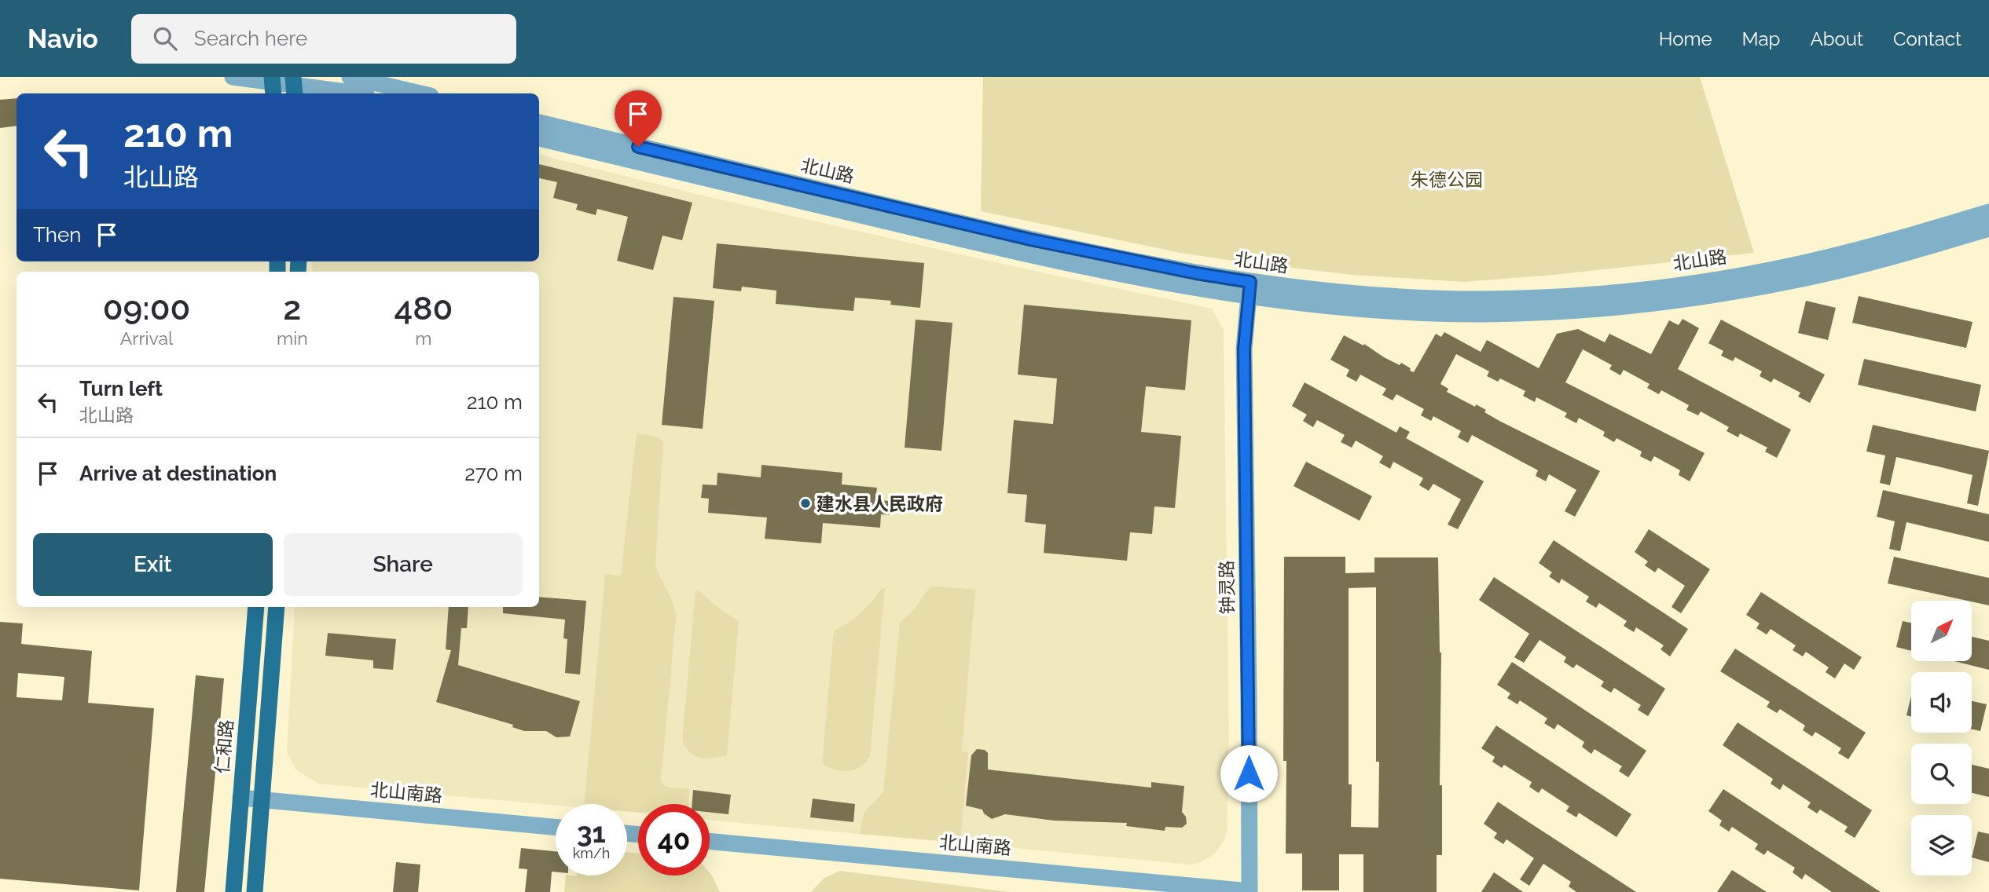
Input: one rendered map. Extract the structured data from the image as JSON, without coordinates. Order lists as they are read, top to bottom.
{
  "streets": {
    "main road": ["仁和路"],
    "street": ["北山路", "钟灵路", "北山南路"]
  },
  "crossings": [
    ["北山路", "钟灵路"],
    ["钟灵路", "北山南路"],
    ["仁和路", "北山南路"]
  ],
  "parks": ["朱德公园"],
  "places": ["建水县人民政府"],
  "north": "top right",
  "page": {
    "header": "Navio",
    "search": "Search here",
    "nav": [
      "Home",
      "Map",
      "About",
      "Contact"
    ],
    "turn": ["210 m", "北山路"],
    "then": "Then",
    "eta": [
      "09:00",
      "Arrival",
      "2",
      "min",
      "480",
      "m"
    ],
    "list": [
      {
        "name": "Turn left",
        "note": "北山路",
        "value": "210 m"
      },
      {
        "name": "Arrive at destination",
        "value": "270 m"
      }
    ],
    "buttons": ["Exit", "Share"],
    "speed": "31 km/h",
    "limit": "40"
  }
}
